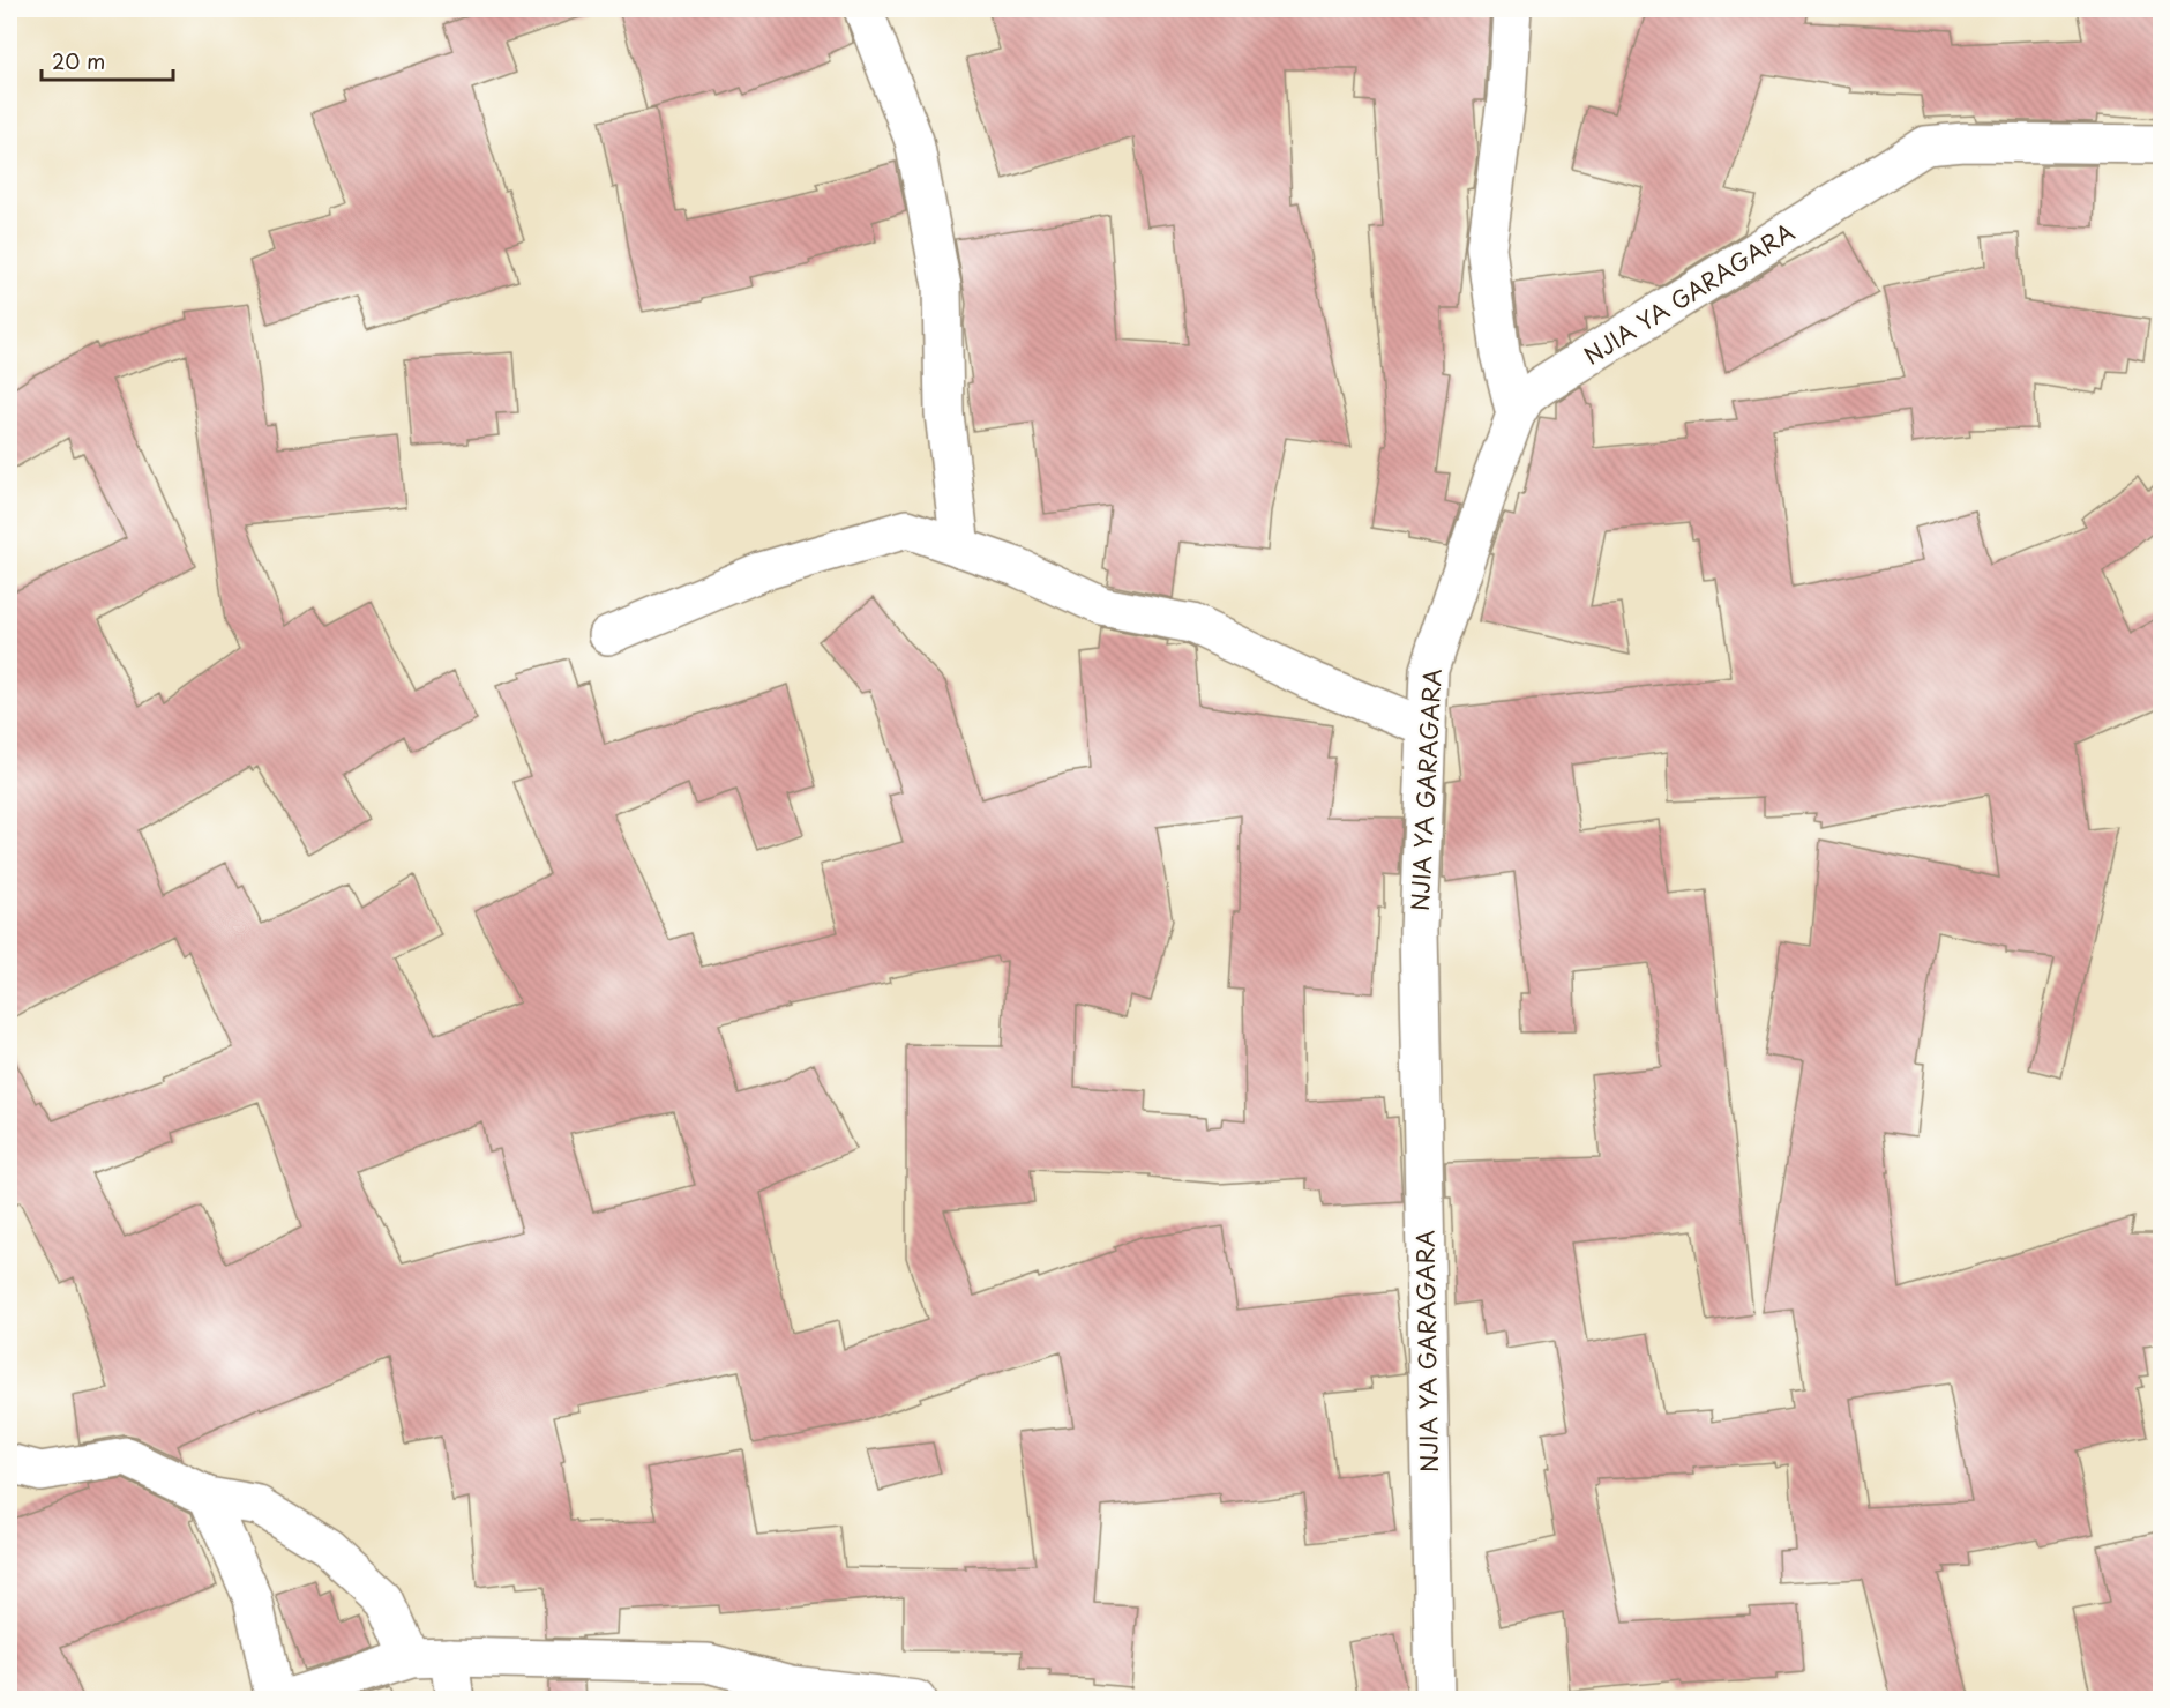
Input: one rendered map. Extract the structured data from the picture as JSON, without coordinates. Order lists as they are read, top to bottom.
{
  "streets": {
    "street": ["NJIA YA GARAGARA"]
  },
  "scale_bar": "20 m"
}
